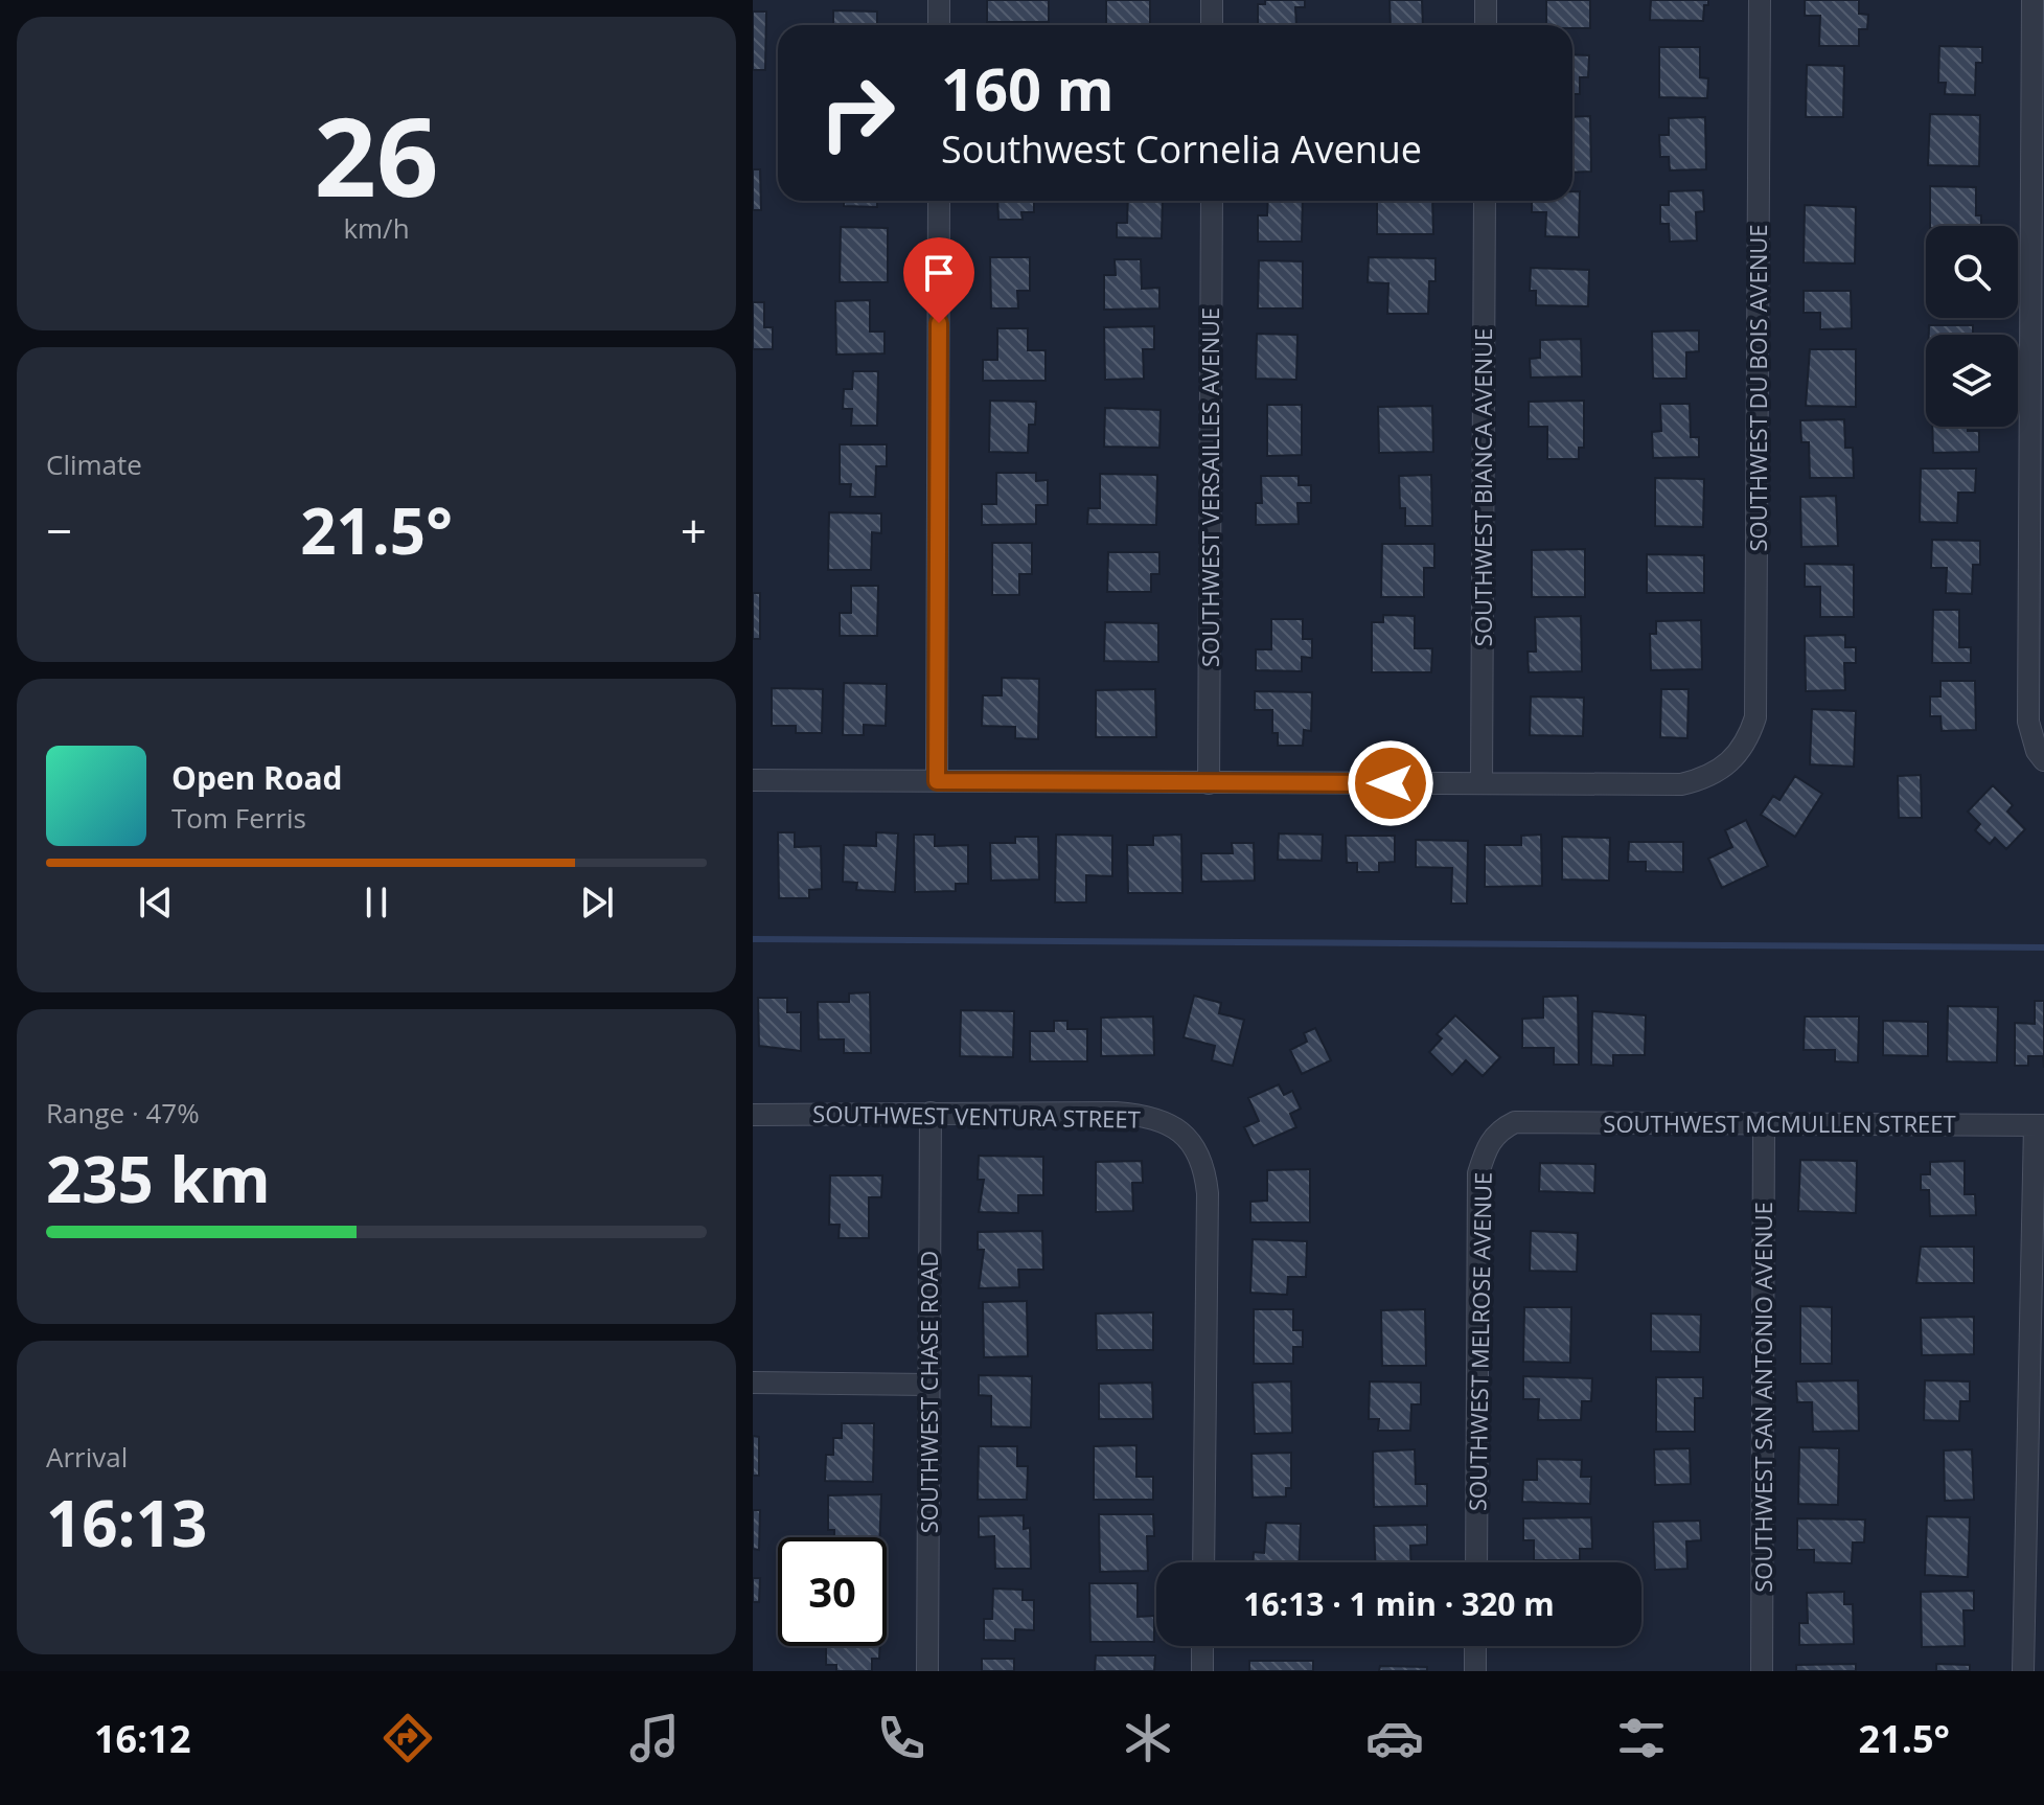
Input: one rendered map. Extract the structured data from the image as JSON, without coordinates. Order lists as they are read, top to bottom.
{
  "streets": {
    "street": [
      "SOUTHWEST DU BOIS AVENUE",
      "SOUTHWEST VERSAILLES AVENUE",
      "SOUTHWEST BIANCA AVENUE",
      "SOUTHWEST VENTURA STREET",
      "SOUTHWEST MCMULLEN STREET",
      "SOUTHWEST MELROSE AVENUE",
      "SOUTHWEST CHASE ROAD",
      "SOUTHWEST SAN ANTONIO AVENUE"
    ]
  },
  "crossings": [
    ["SOUTHWEST DU BOIS AVENUE", "SOUTHWEST BIANCA AVENUE"],
    ["SOUTHWEST VENTURA STREET", "SOUTHWEST CHASE ROAD"],
    ["SOUTHWEST MCMULLEN STREET", "SOUTHWEST MELROSE AVENUE"],
    ["SOUTHWEST MCMULLEN STREET", "SOUTHWEST SAN ANTONIO AVENUE"]
  ],
  "page": {
    "tile": [
      ["26", "km/h"],
      "Climate",
      ["Range · 47%", "235 km"],
      ["Arrival", "16:13"]
    ],
    "turn": ["160 m", "Southwest Cornelia Avenue"],
    "heat": ["−", "21.5°", "+"],
    "song": ["Open Road", "Tom Ferris"],
    "limit": "30",
    "trip": "16:13 · 1 min · 320 m",
    "tabs": ["16:12", "21.5°"]
  }
}
